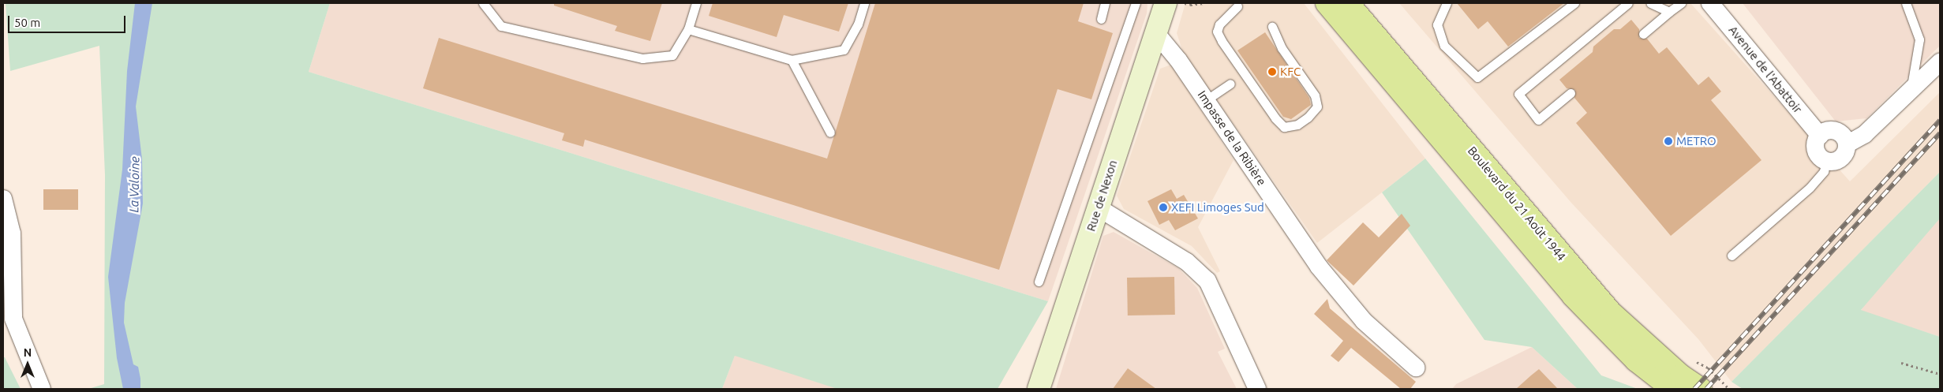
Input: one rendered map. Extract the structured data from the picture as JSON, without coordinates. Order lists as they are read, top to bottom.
{
  "streets": {
    "main road": ["Rue de Nexon", "Boulevard du 21 Août 1944"],
    "street": ["Avenue de l'Abattoir", "Impasse de la Ribière"]
  },
  "crossings": [
    ["Impasse de la Ribière", "Rue de Nexon"]
  ],
  "water": ["La Valoine"],
  "places": ["KFC", "METRO", "XEFI Limoges Sud"],
  "scale_bar": "50 m",
  "north": "top"
}
